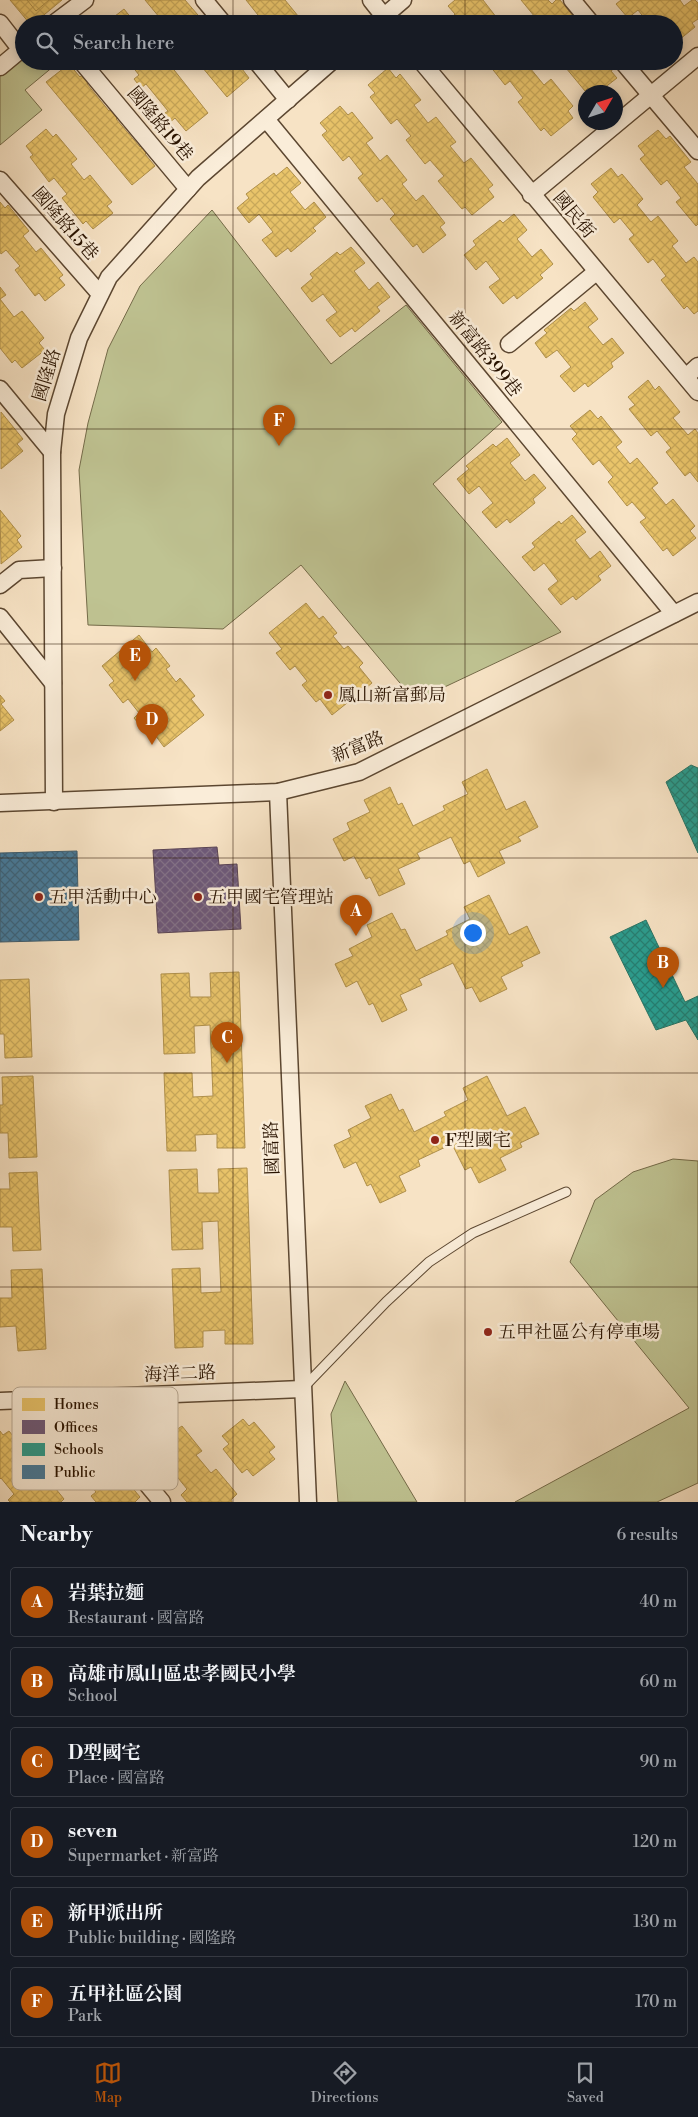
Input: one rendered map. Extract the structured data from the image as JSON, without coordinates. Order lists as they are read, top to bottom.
{
  "streets": {
    "street": [
      "國隆路19巷",
      "國民街",
      "國隆路15巷",
      "新富路399巷",
      "國隆路",
      "新富路",
      "國富路",
      "海洋二路"
    ]
  },
  "crossings": [
    ["國隆路19巷", "國隆路"],
    ["國隆路15巷", "國隆路"],
    ["新富路399巷", "國隆路"],
    ["新富路399巷", "新富路"],
    ["國隆路", "新富路"],
    ["新富路", "國富路"],
    ["國富路", "海洋二路"]
  ],
  "places": [
    "鳳山新富郵局",
    "五甲活動中心",
    "五甲國宅管理站",
    "F型國宅",
    "五甲社區公有停車場"
  ],
  "legend": [
    "Homes",
    "Offices",
    "Schools",
    "Public"
  ],
  "north": "top right",
  "page": {
    "search": "Search here",
    "pins": [
      "F",
      "E",
      "D",
      "A",
      "B",
      "C"
    ],
    "heading": ["Nearby", "6 results"],
    "list": [
      {
        "mark": "A",
        "name": "岩葉拉麵",
        "note": "Restaurant · 國富路",
        "value": "40 m"
      },
      {
        "mark": "B",
        "name": "高雄市鳳山區忠孝國民小學",
        "note": "School",
        "value": "60 m"
      },
      {
        "mark": "C",
        "name": "D型國宅",
        "note": "Place · 國富路",
        "value": "90 m"
      },
      {
        "mark": "D",
        "name": "seven",
        "note": "Supermarket · 新富路",
        "value": "120 m"
      },
      {
        "mark": "E",
        "name": "新甲派出所",
        "note": "Public building · 國隆路",
        "value": "130 m"
      },
      {
        "mark": "F",
        "name": "五甲社區公園",
        "note": "Park",
        "value": "170 m"
      }
    ],
    "nav": ["Map", "Directions", "Saved"]
  }
}
